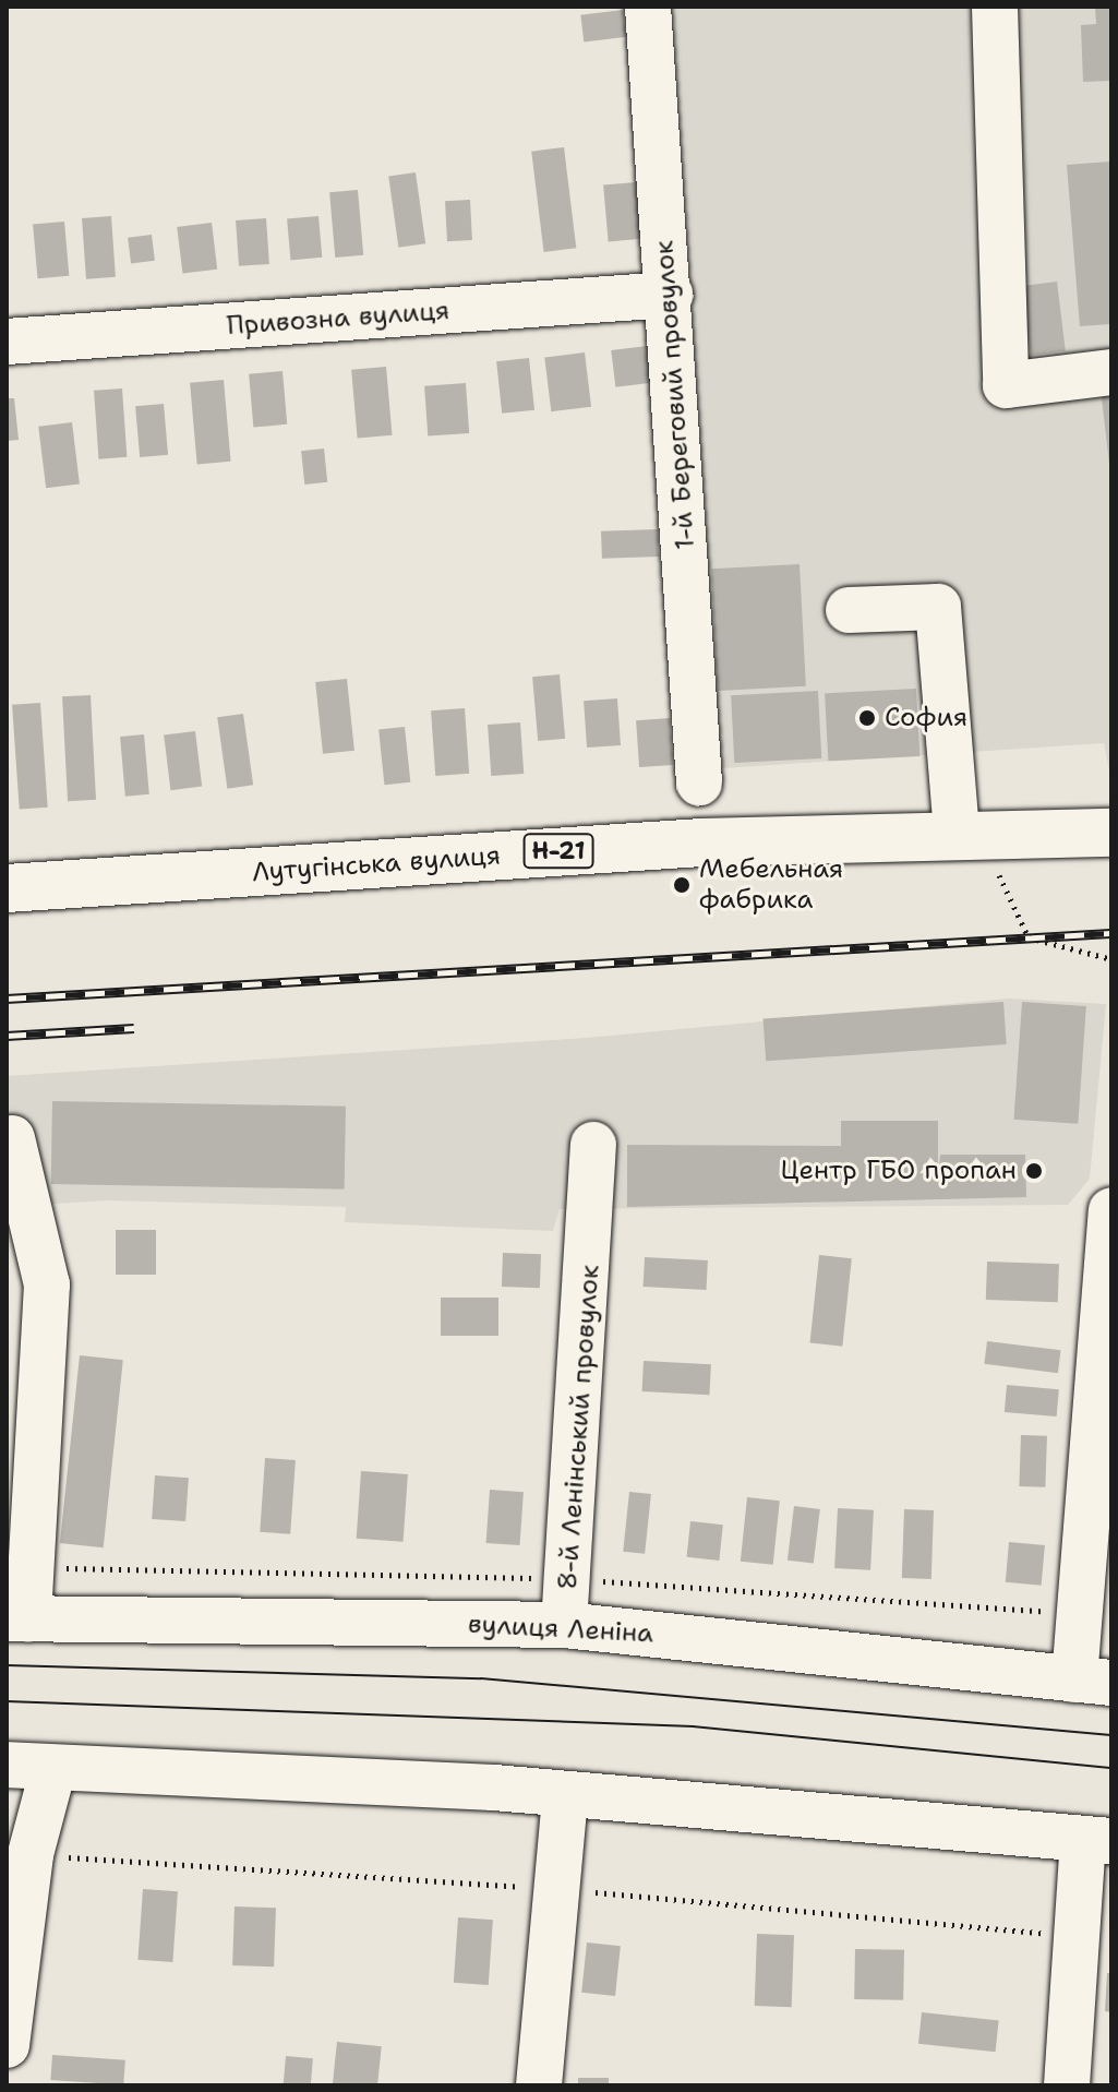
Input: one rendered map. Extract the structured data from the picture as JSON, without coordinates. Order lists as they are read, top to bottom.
{
  "streets": {
    "main road": ["Н-21", "Лутугінська вулиця"],
    "street": [
      "Привозна вулиця",
      "1-й Береговий провулок",
      "8-й Ленінський провулок",
      "вулиця Леніна"
    ]
  },
  "crossings": [
    ["Привозна вулиця", "1-й Береговий провулок"],
    ["8-й Ленінський провулок", "вулиця Леніна"]
  ],
  "places": ["София", "Мебельная фабрика", "Центр ГБО пропан"]
}
